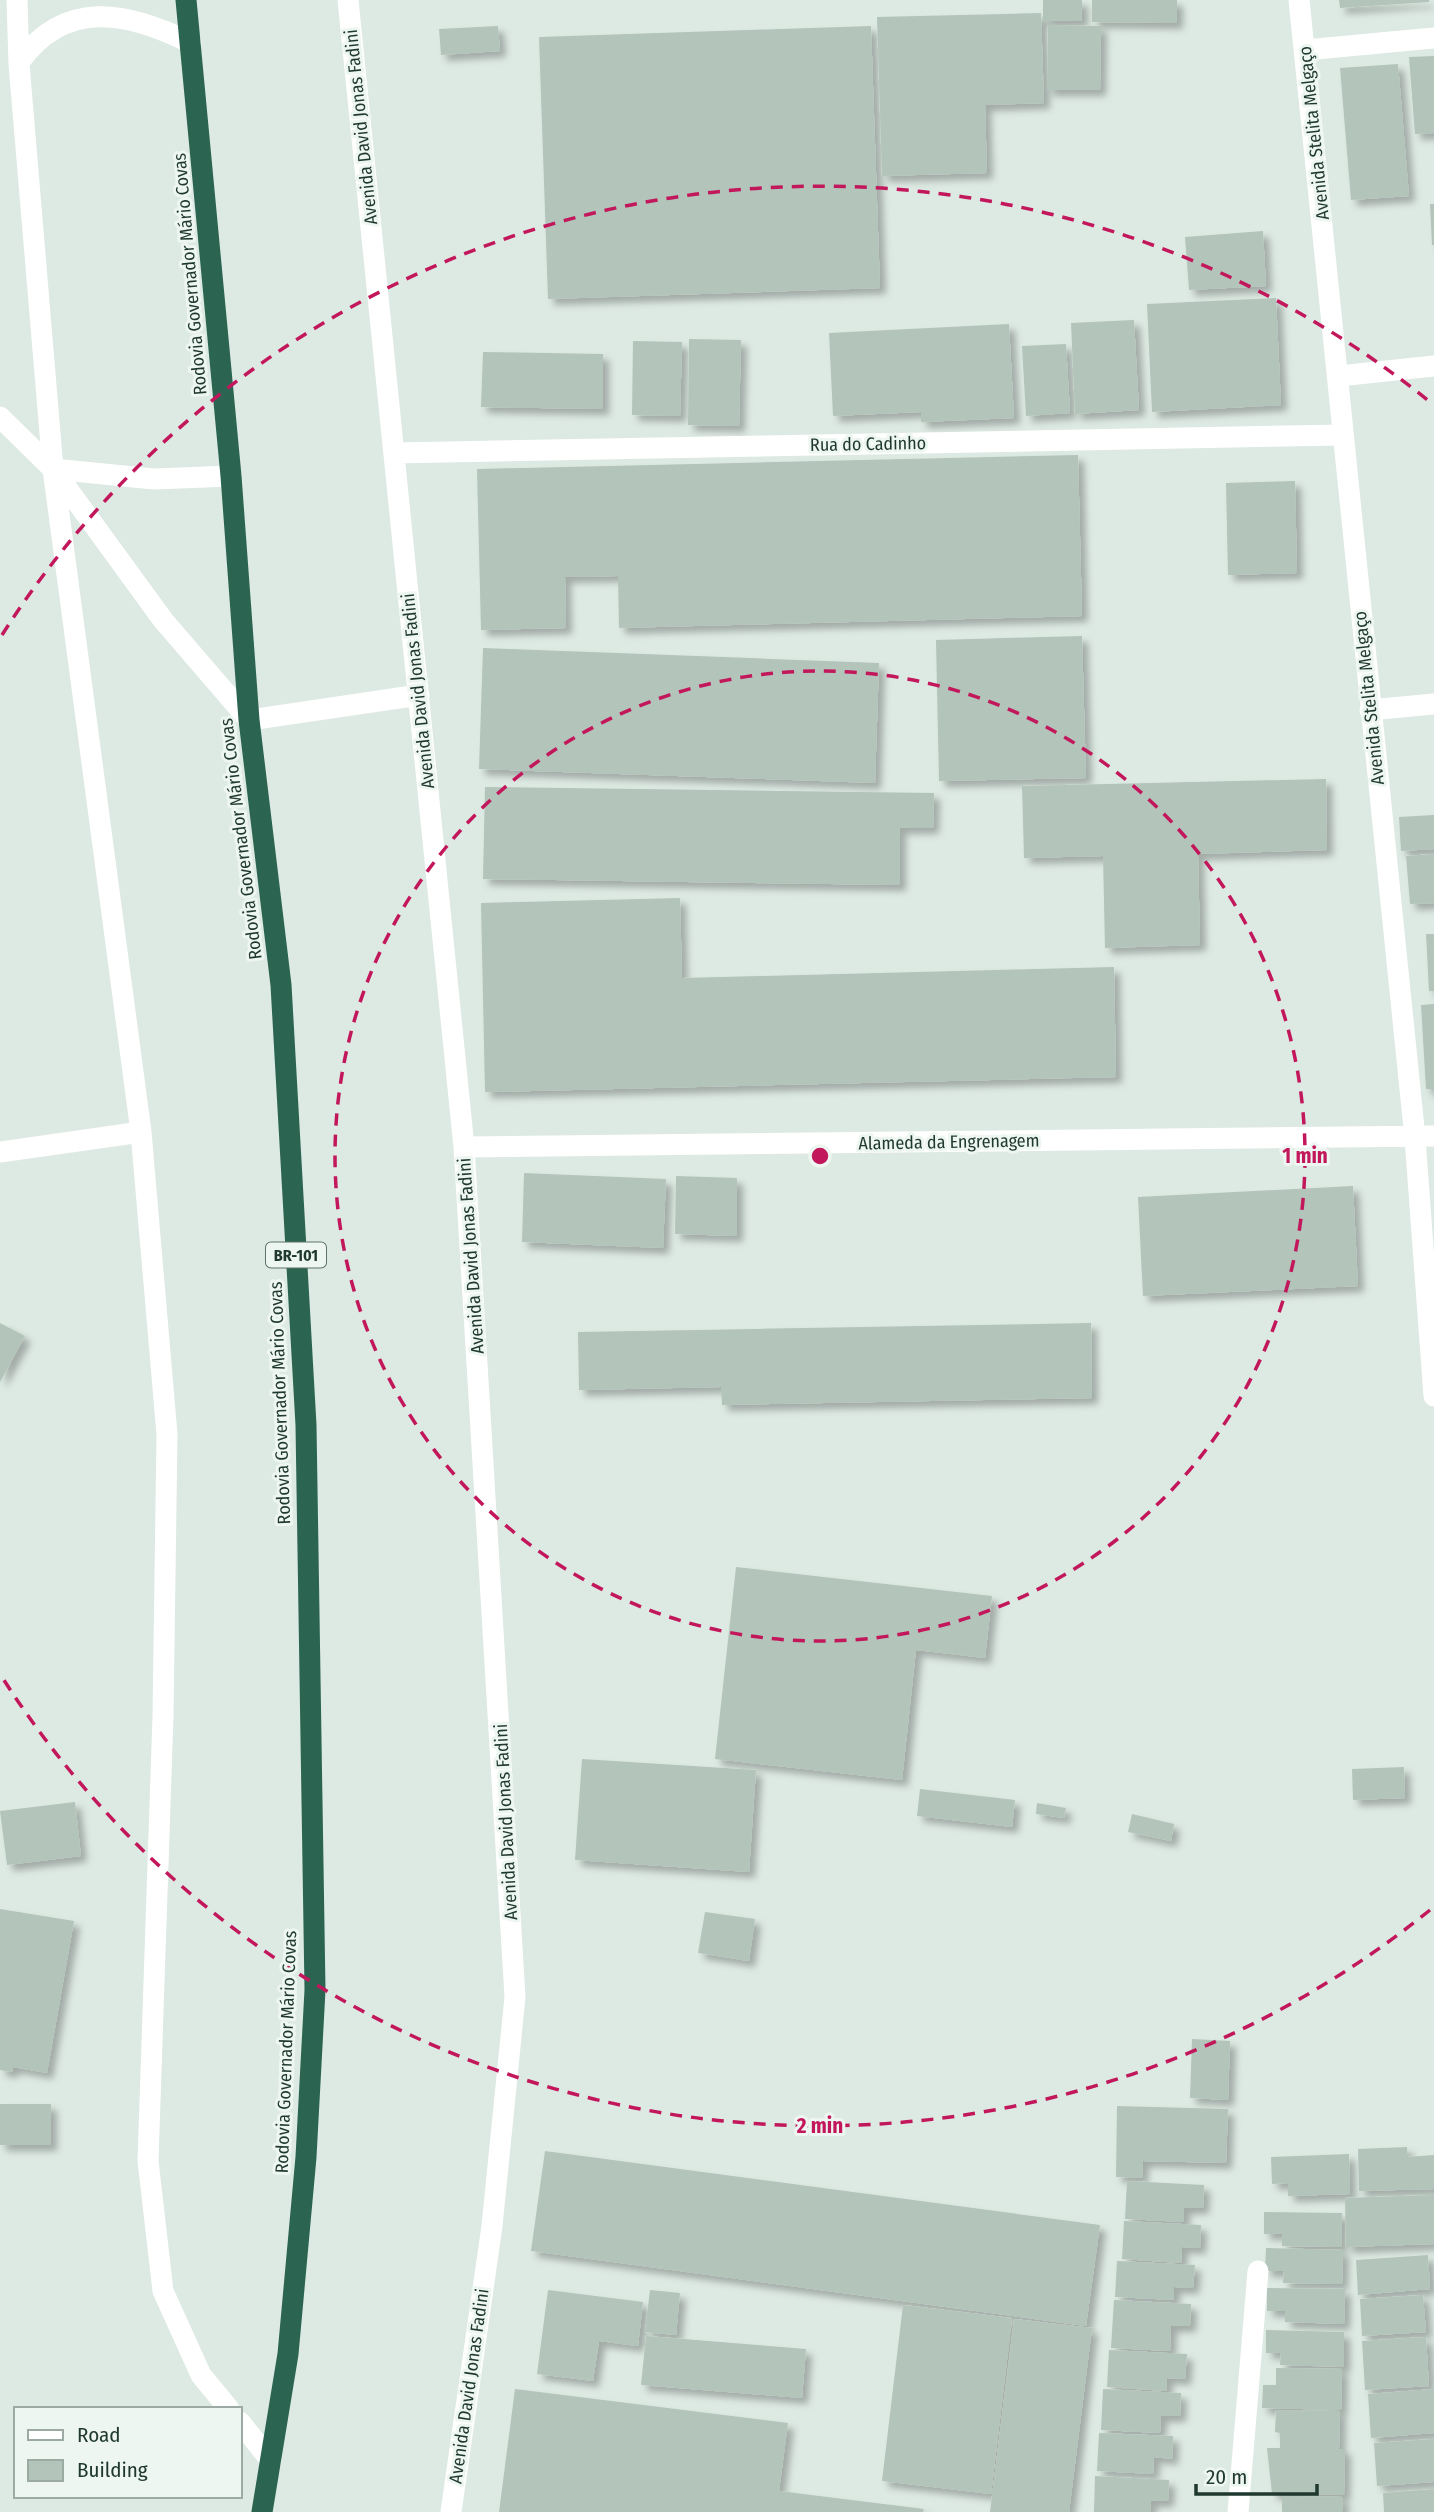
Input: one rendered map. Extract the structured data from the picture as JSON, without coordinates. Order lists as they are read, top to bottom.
{
  "streets": {
    "highway": ["Rodovia Governador Mário Covas", "BR-101"],
    "street": [
      "Avenida David Jonas Fadini",
      "Avenida Stelita Melgaço",
      "Rua do Cadinho",
      "Alameda da Engrenagem"
    ]
  },
  "crossings": [
    ["Avenida David Jonas Fadini", "Rua do Cadinho"],
    ["Avenida David Jonas Fadini", "Alameda da Engrenagem"],
    ["Avenida Stelita Melgaço", "Rua do Cadinho"],
    ["Avenida Stelita Melgaço", "Alameda da Engrenagem"]
  ],
  "legend": ["Road", "Building"],
  "scale_bar": "20 m",
  "rings": ["1 min", "2 min"]
}
